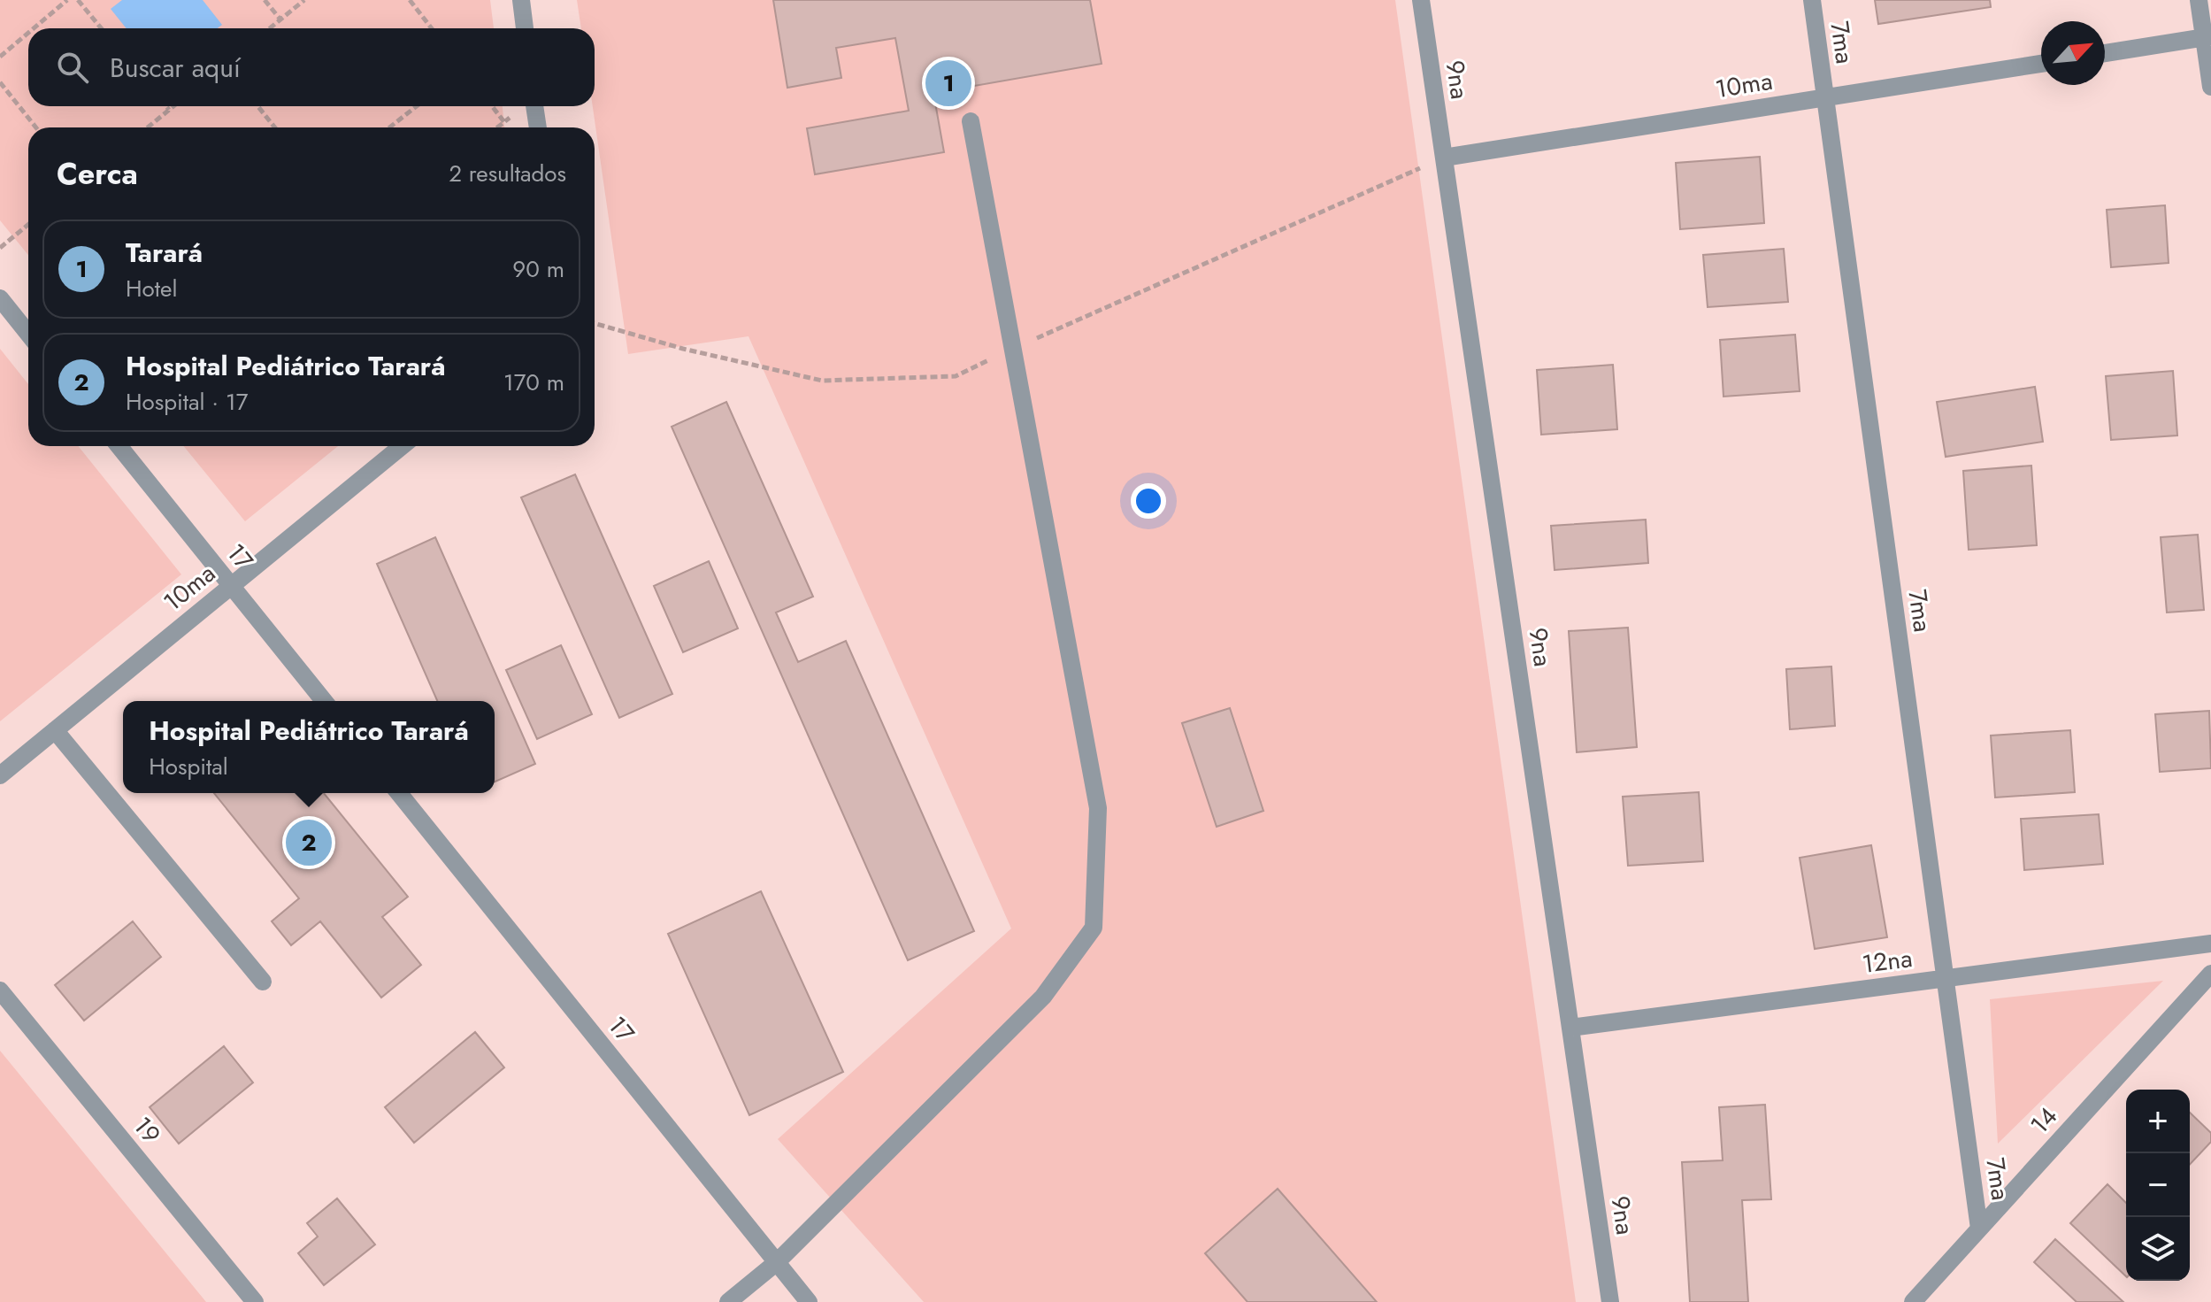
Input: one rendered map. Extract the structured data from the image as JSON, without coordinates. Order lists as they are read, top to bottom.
{
  "streets": {
    "street": [
      "7ma",
      "9na",
      "10ma",
      "17",
      "12na",
      "14",
      "19"
    ]
  },
  "crossings": [
    ["7ma", "10ma"],
    ["7ma", "12na"],
    ["7ma", "14"],
    ["9na", "10ma"],
    ["9na", "12na"],
    ["10ma", "17"]
  ],
  "north": "top right",
  "page": {
    "search": "Buscar aquí",
    "pins": ["1", "2"],
    "heading": ["Cerca", "2 resultados"],
    "list": [
      {
        "mark": "1",
        "name": "Tarará",
        "note": "Hotel",
        "value": "90 m"
      },
      {
        "mark": "2",
        "name": "Hospital Pediátrico Tarará",
        "note": "Hospital · 17",
        "value": "170 m"
      }
    ],
    "popup": ["Hospital Pediátrico Tarará", "Hospital"],
    "map_buttons": ["+", "−"]
  }
}
